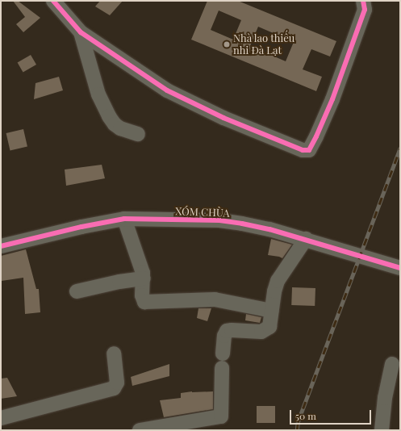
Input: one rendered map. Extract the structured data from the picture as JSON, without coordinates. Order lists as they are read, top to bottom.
{
  "streets": {
    "street": ["XÓM CHÙA"]
  },
  "places": ["Nhà lao thiếu nhi Đà Lạt"],
  "scale_bar": "50 m"
}
